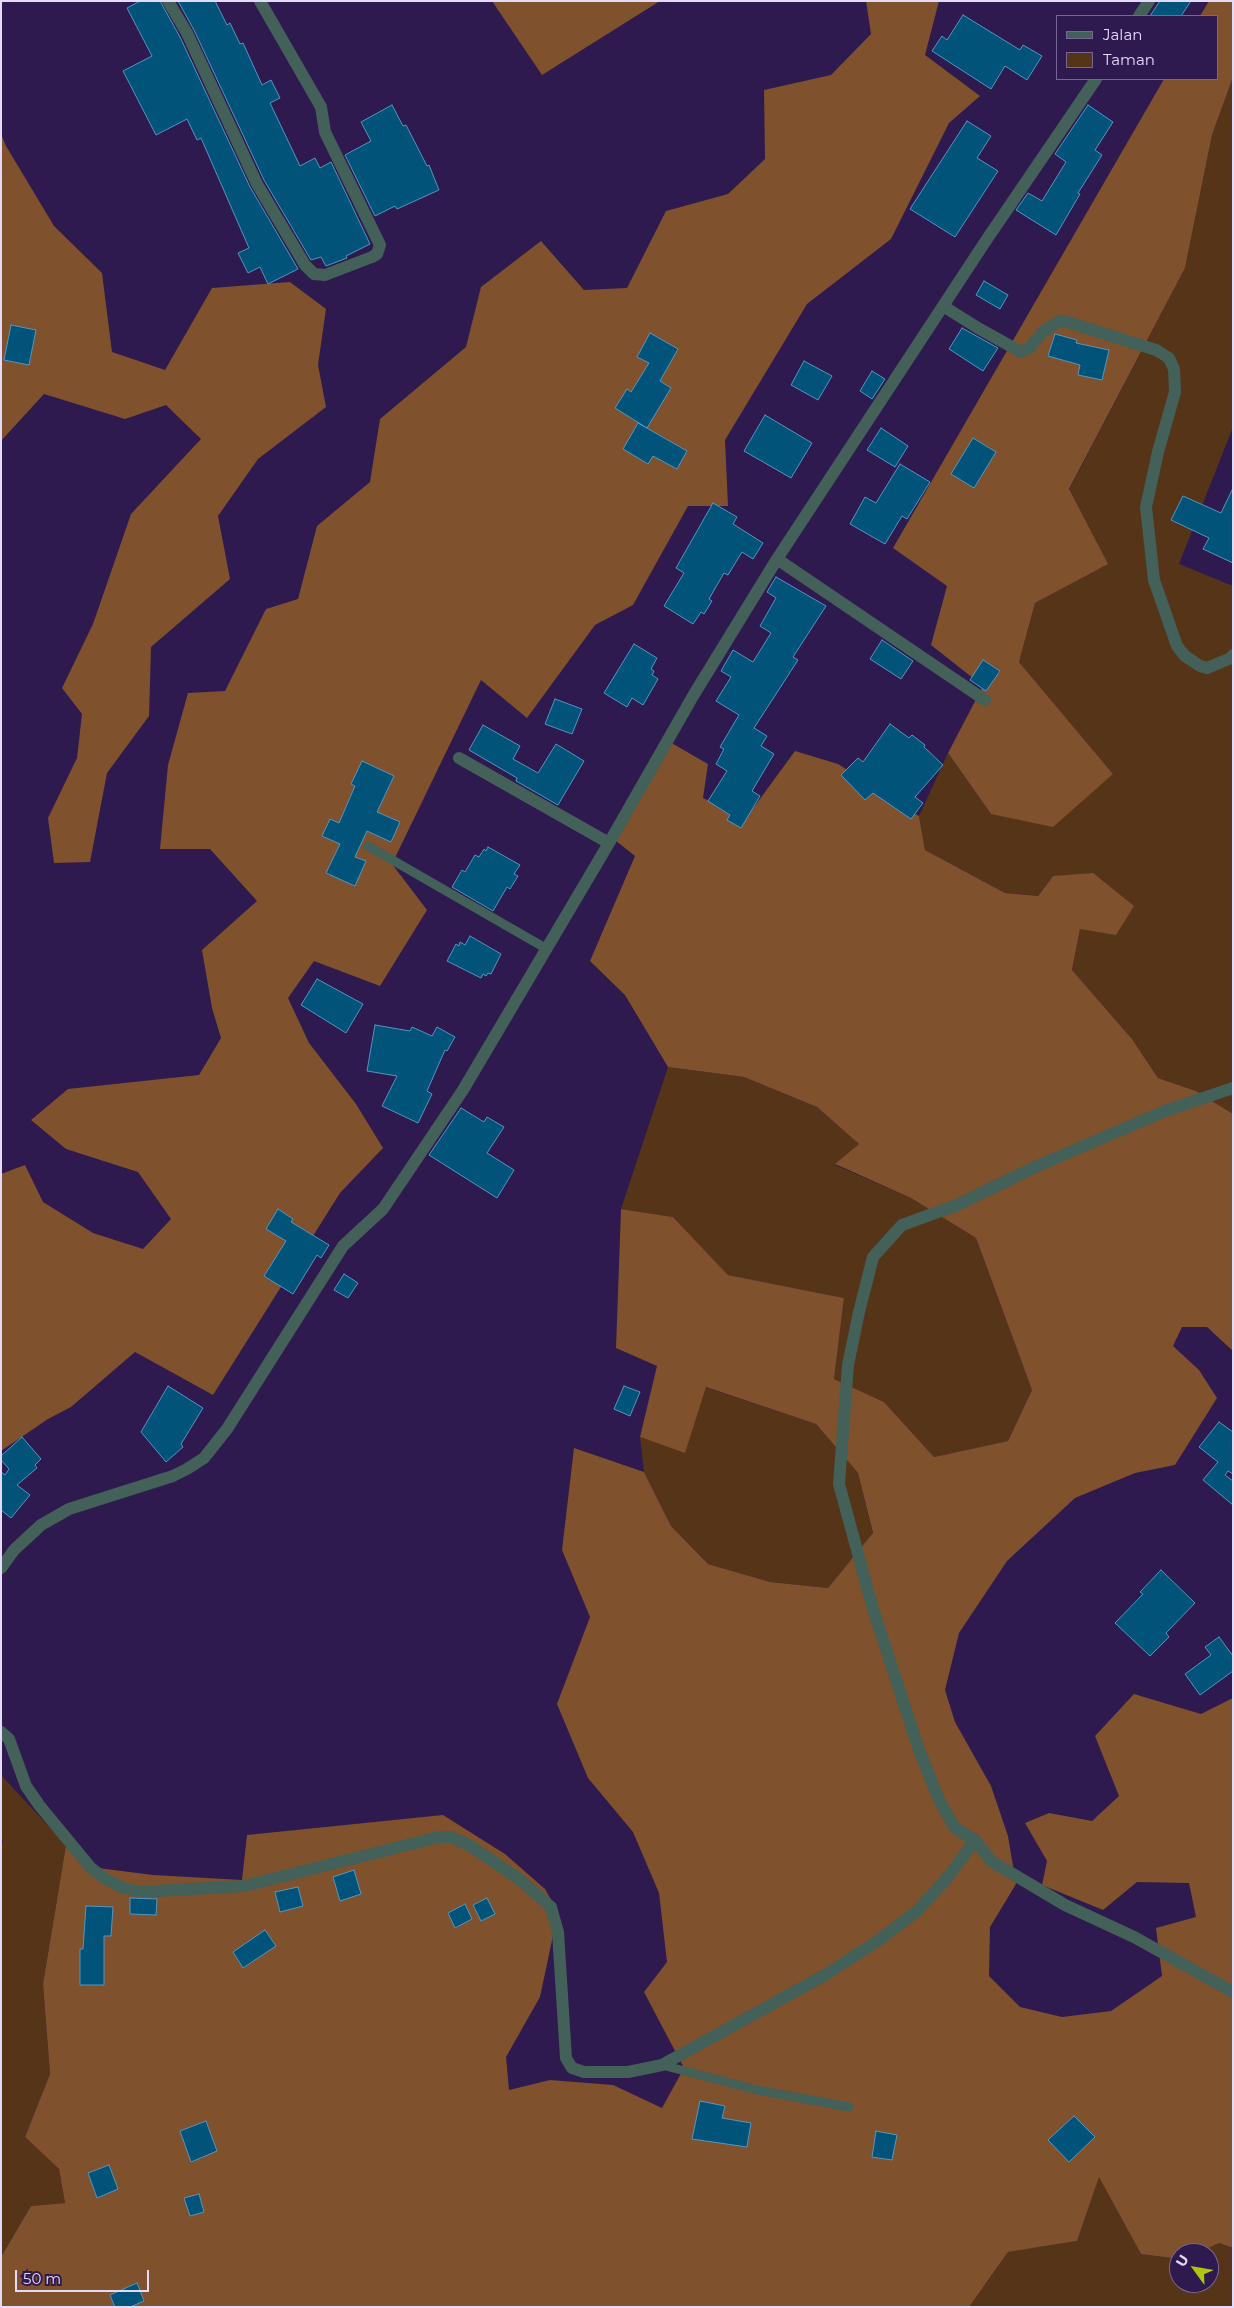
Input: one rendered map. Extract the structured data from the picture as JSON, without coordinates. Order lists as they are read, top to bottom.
{
  "legend": ["Jalan", "Taman"],
  "scale_bar": "50 m",
  "north": "top left"
}
